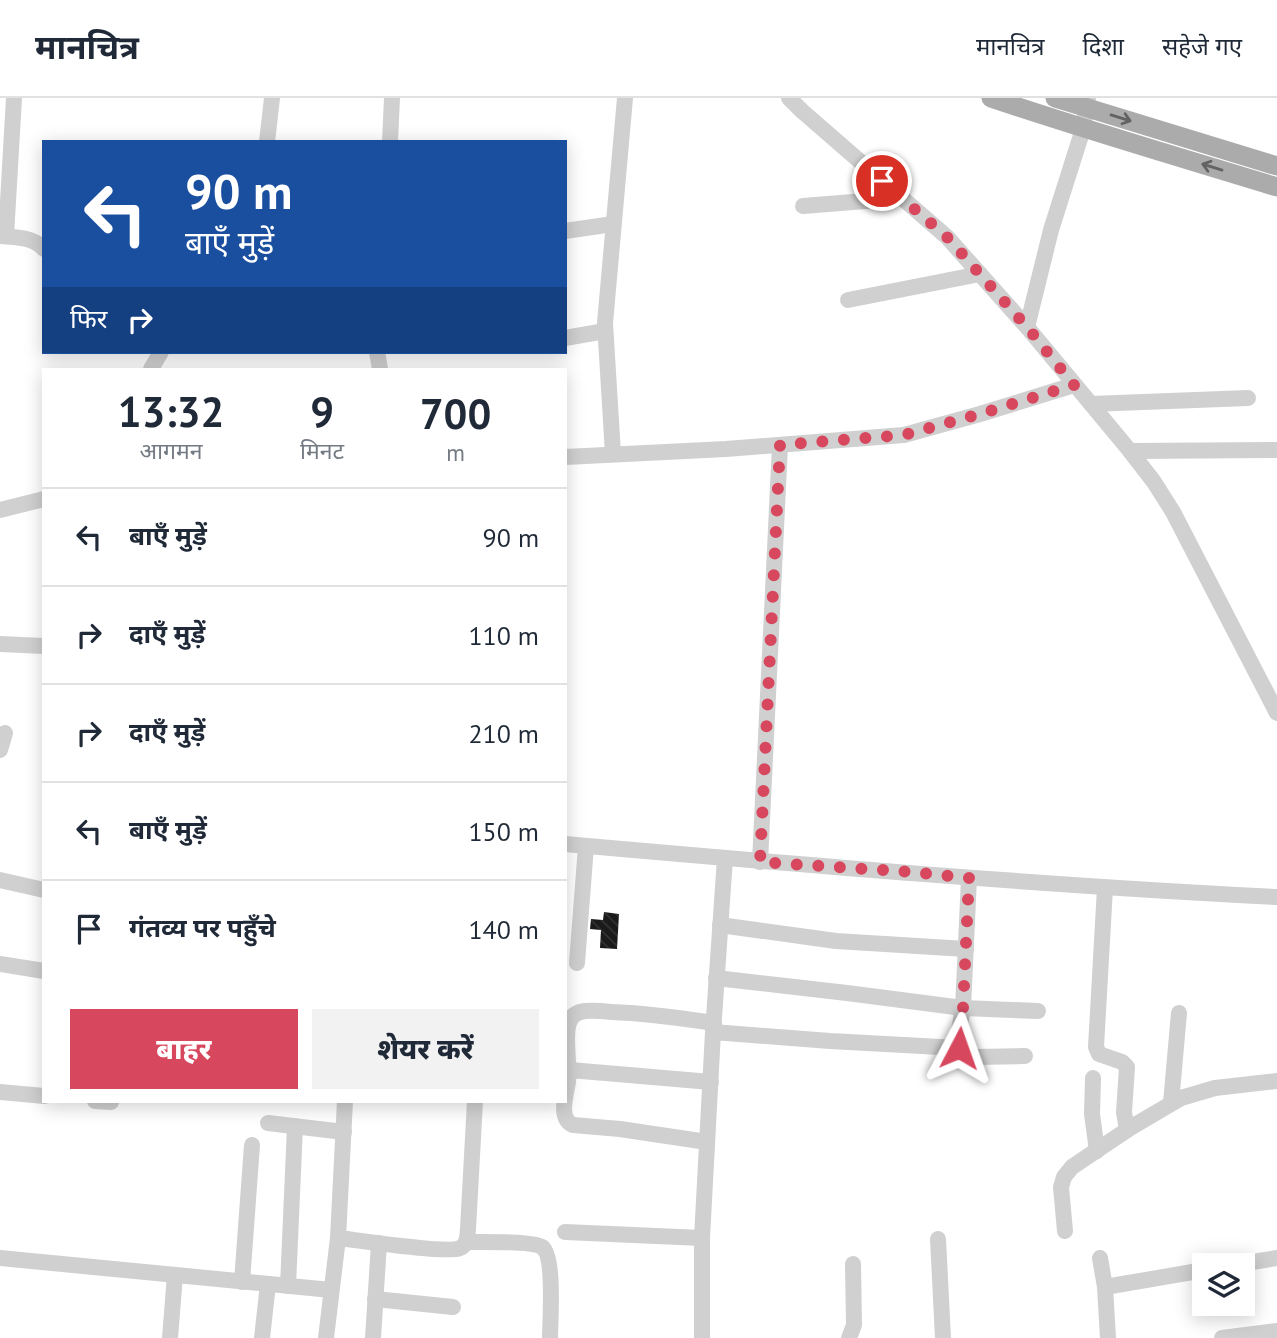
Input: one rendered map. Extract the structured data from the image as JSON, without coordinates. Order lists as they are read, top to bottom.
{
  "page": {
    "header": "मानचित्र",
    "nav": ["मानचित्र", "दिशा", "सहेजे गए"],
    "turn": ["90 m", "बाएँ मुड़ें"],
    "then": "फिर",
    "eta": [
      "13:32",
      "आगमन",
      "9",
      "मिनट",
      "700",
      "m"
    ],
    "list": [
      {
        "name": "बाएँ मुड़ें",
        "value": "90 m"
      },
      {
        "name": "दाएँ मुड़ें",
        "value": "110 m"
      },
      {
        "name": "दाएँ मुड़ें",
        "value": "210 m"
      },
      {
        "name": "बाएँ मुड़ें",
        "value": "150 m"
      },
      {
        "name": "गंतव्य पर पहुँचे",
        "value": "140 m"
      }
    ],
    "buttons": ["बाहर", "शेयर करें"]
  }
}
